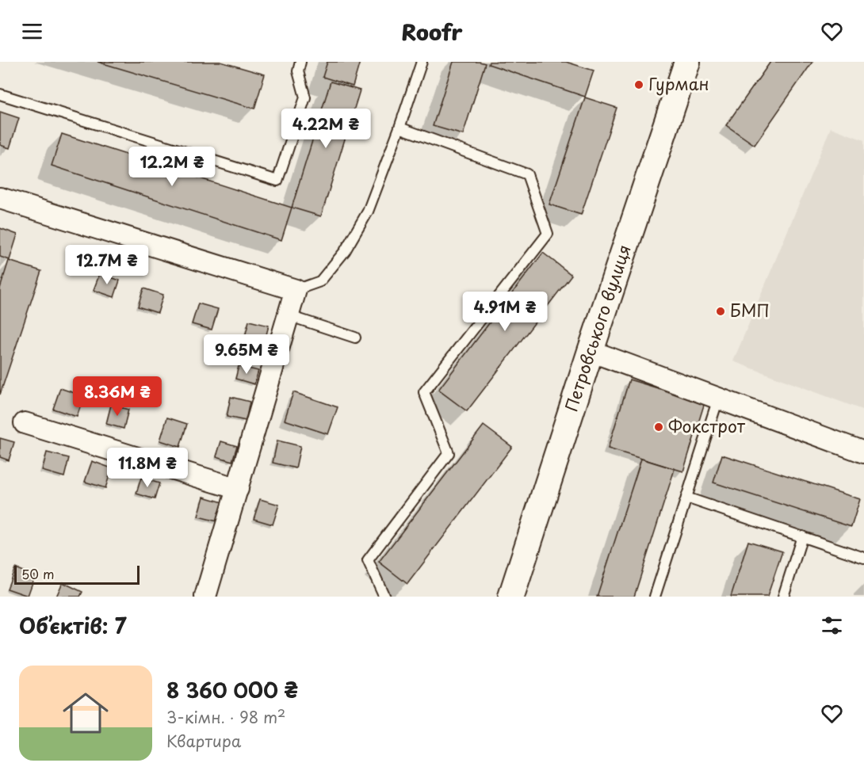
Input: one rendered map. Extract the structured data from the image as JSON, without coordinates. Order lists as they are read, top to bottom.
{
  "streets": {
    "street": ["Петровського вулиця"]
  },
  "places": ["Гурман", "БМП", "Фокстрот"],
  "scale_bar": "50 m",
  "page": {
    "header": "Roofr",
    "price": [
      "4.22M ₴",
      "12.2M ₴",
      "12.7M ₴",
      "4.91M ₴",
      "9.65M ₴",
      "8.36M ₴",
      "11.8M ₴"
    ],
    "scale": "50 m",
    "heading": "Об’єктів: 7",
    "list": [
      {
        "name": "8 360 000 ₴",
        "note": "3-кімн. · 98 m² · Квартира"
      }
    ]
  }
}
